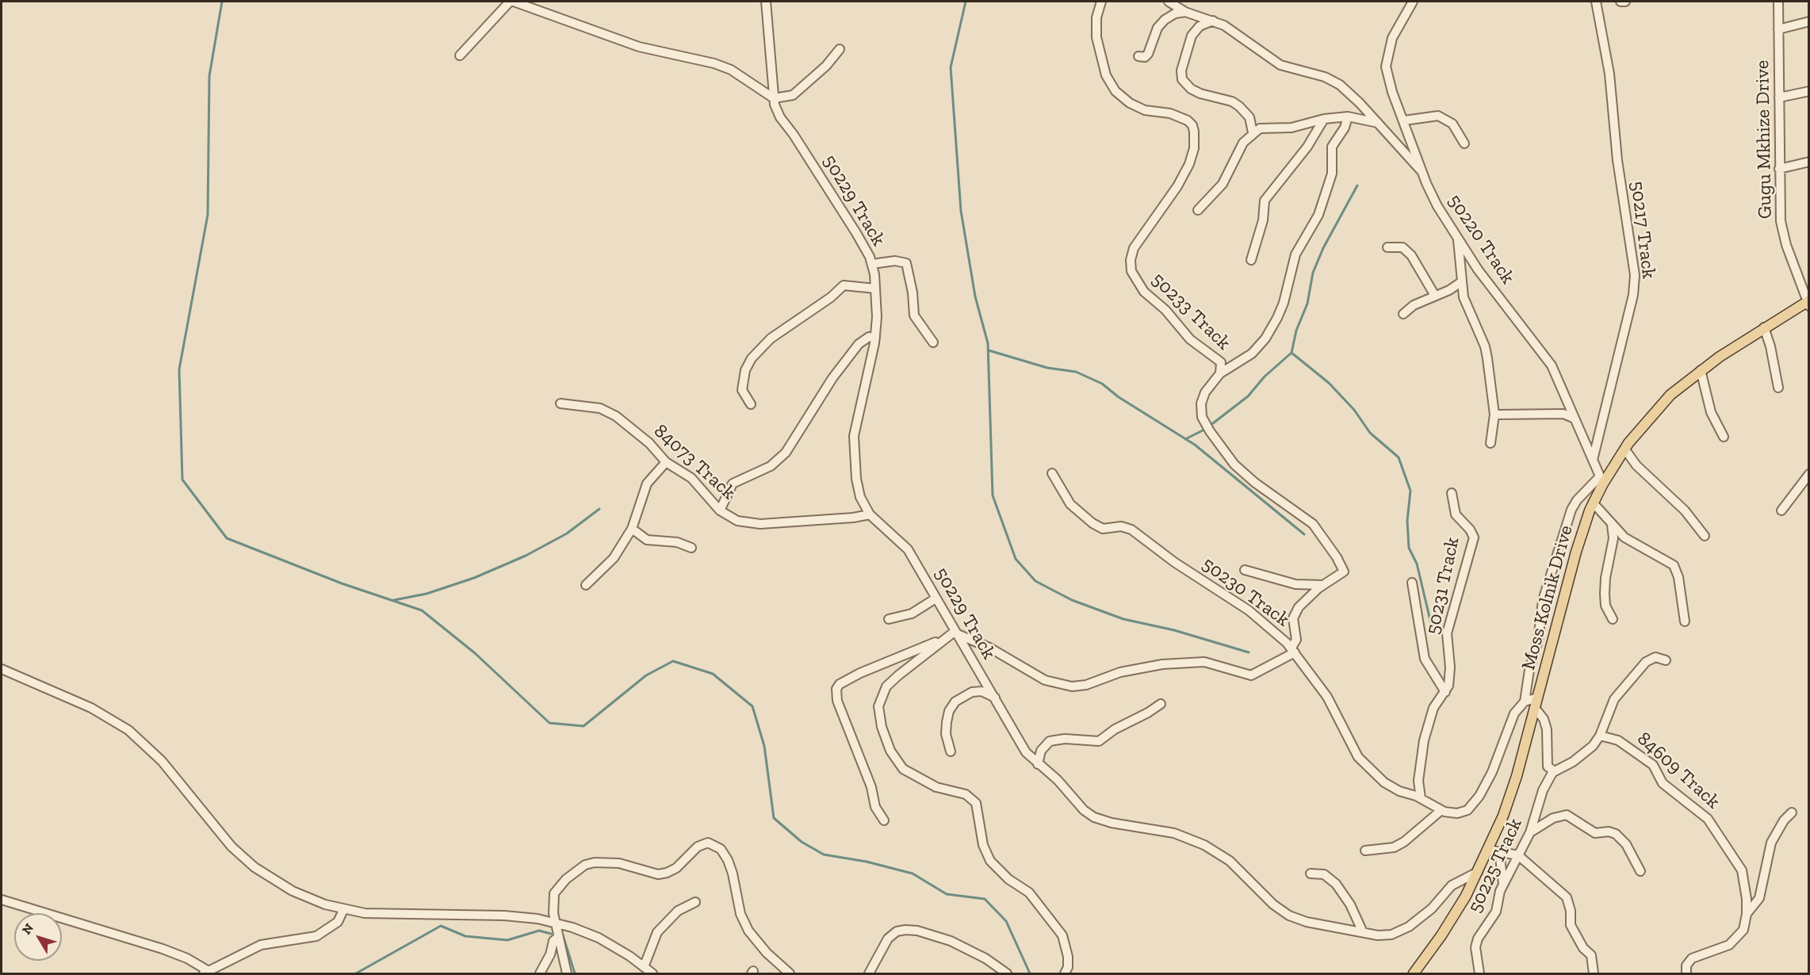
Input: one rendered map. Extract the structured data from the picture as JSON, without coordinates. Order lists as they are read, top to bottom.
{
  "streets": {
    "main road": ["Moss Kolnik Drive"],
    "street": [
      "Gugu Mkhize Drive",
      "50229 Track",
      "50217 Track",
      "50220 Track",
      "50233 Track",
      "84073 Track",
      "50231 Track",
      "50230 Track",
      "84609 Track",
      "50225 Track"
    ]
  },
  "crossings": [
    ["Gugu Mkhize Drive", "Moss Kolnik Drive"],
    ["50229 Track", "84073 Track"],
    ["50229 Track", "Moss Kolnik Drive"],
    ["50217 Track", "50220 Track"],
    ["50220 Track", "Moss Kolnik Drive"],
    ["50231 Track", "50230 Track"]
  ],
  "north": "top left"
}
